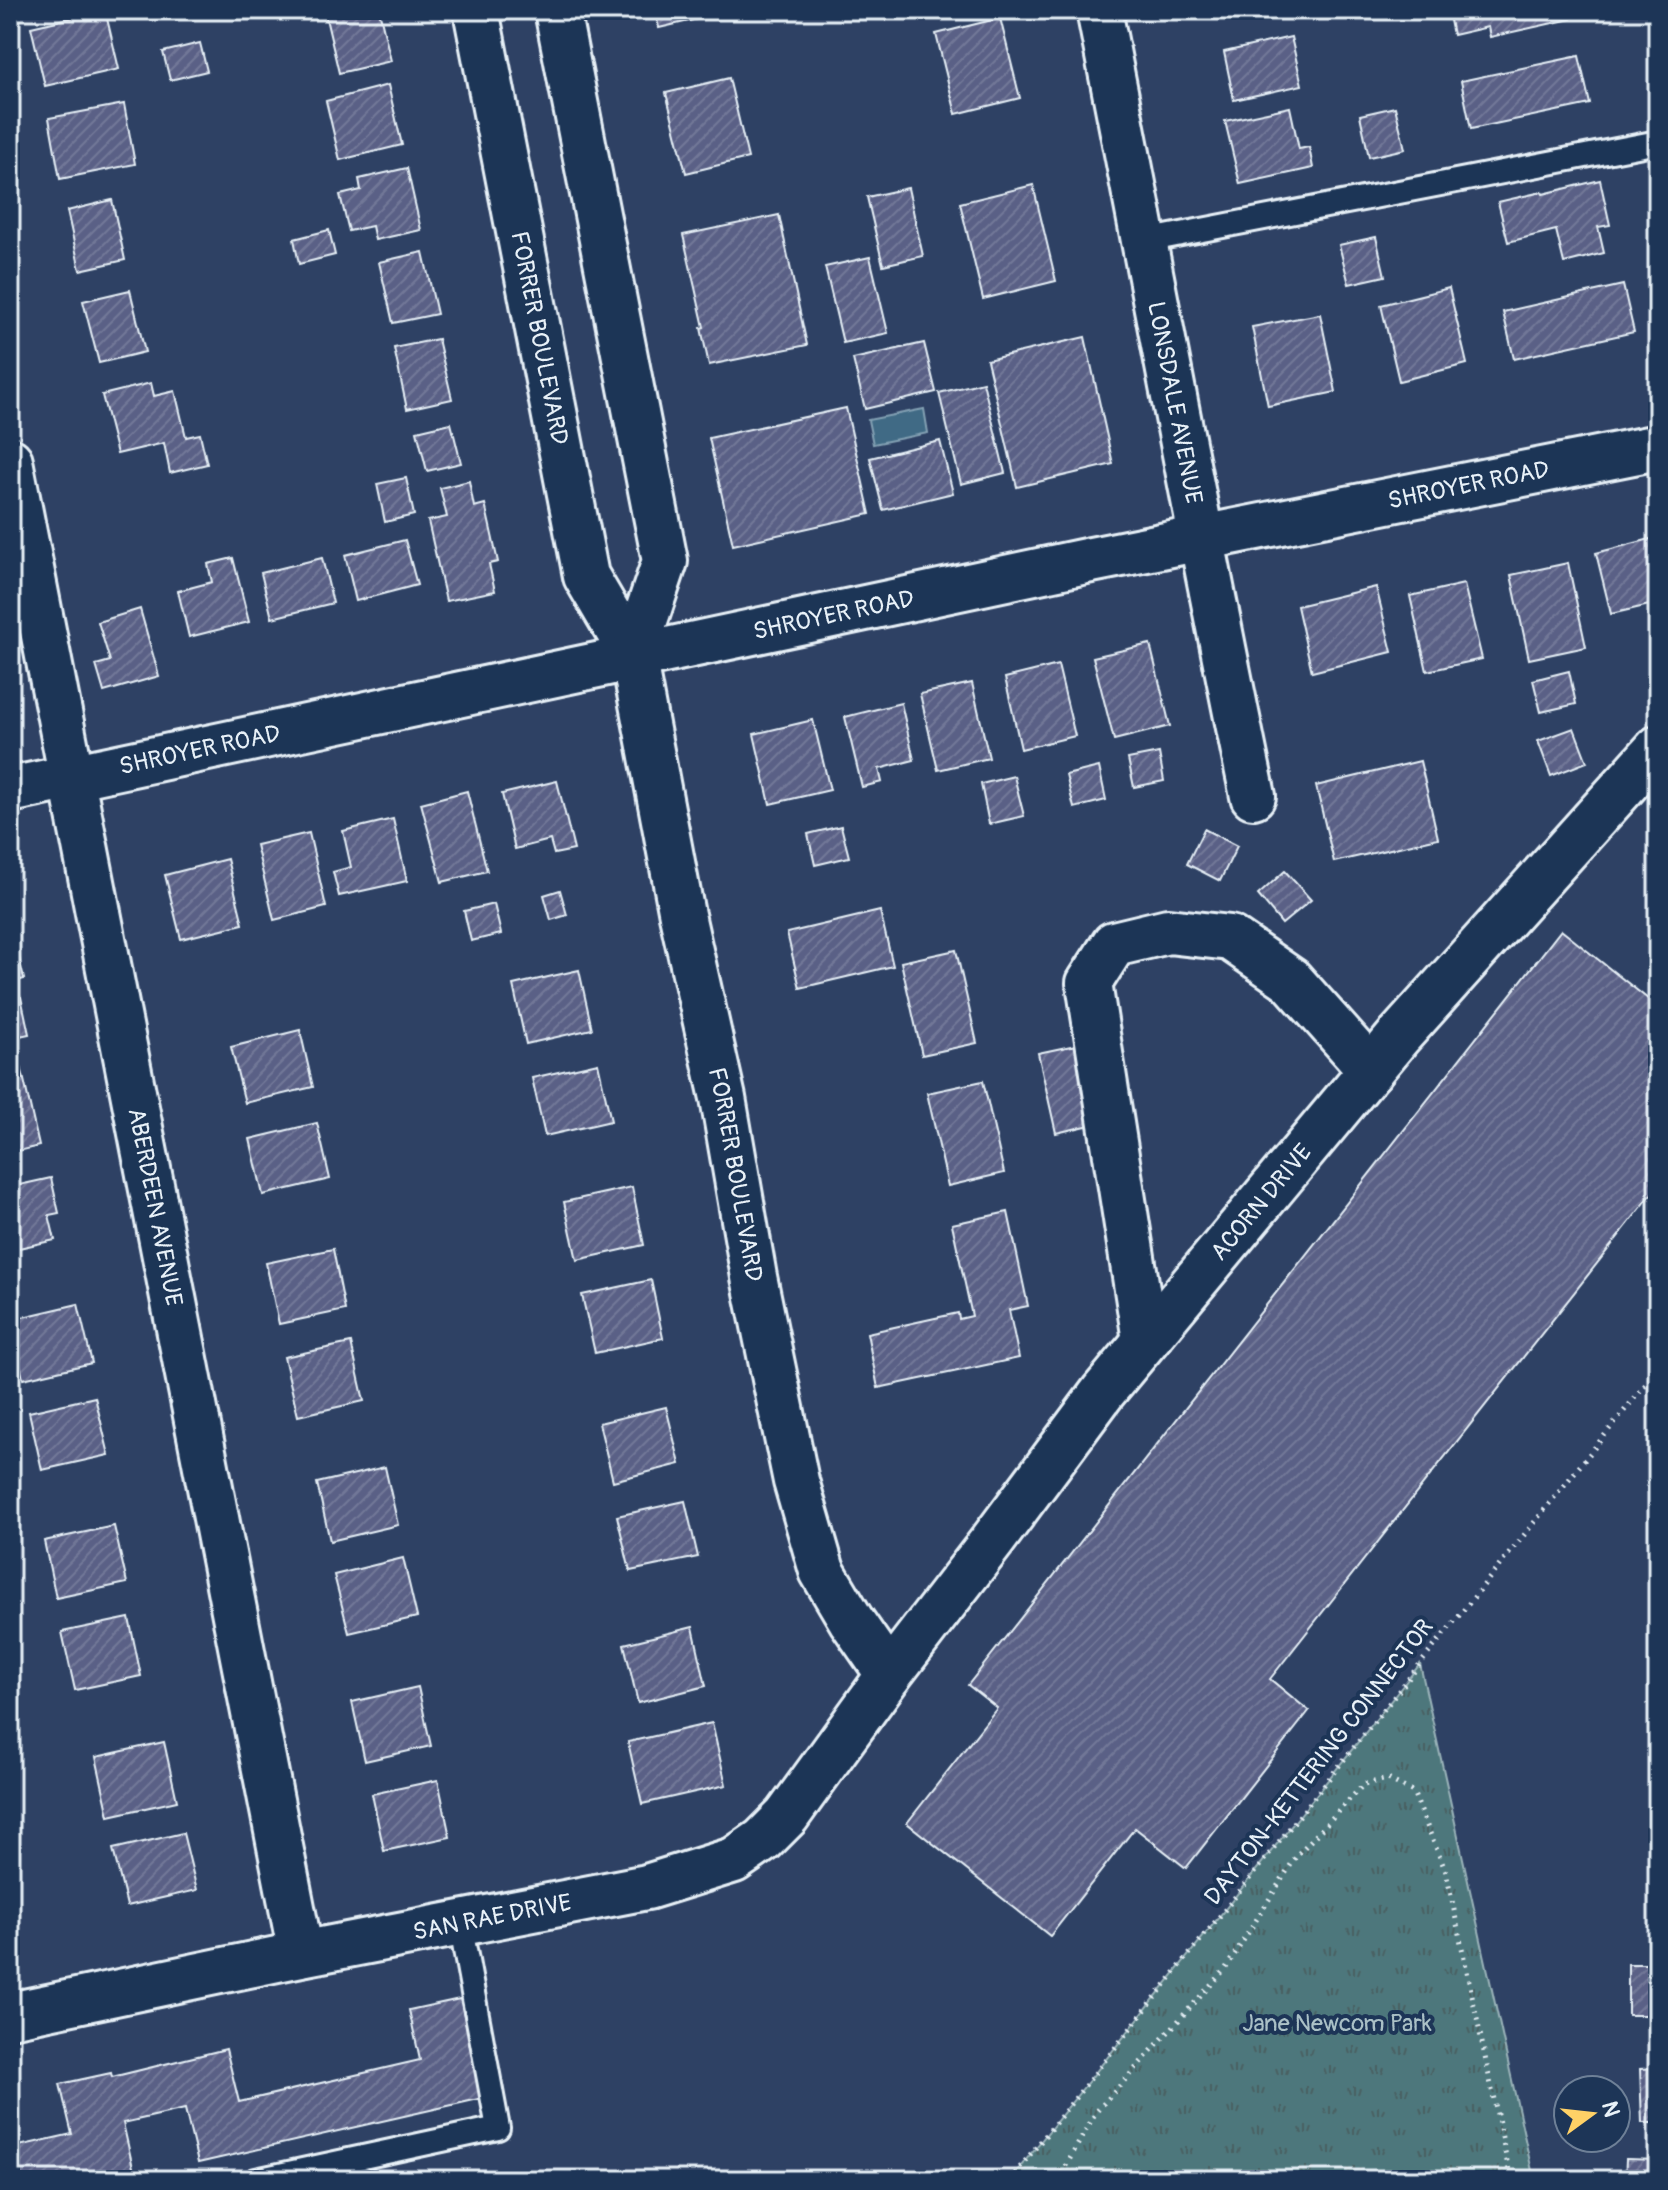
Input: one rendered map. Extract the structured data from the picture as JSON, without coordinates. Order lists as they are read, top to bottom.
{
  "streets": {
    "street": [
      "FORRER BOULEVARD",
      "LONSDALE AVENUE",
      "SHROYER ROAD",
      "ACORN DRIVE",
      "ABERDEEN AVENUE",
      "SAN RAE DRIVE"
    ],
    "path": ["DAYTON-KETTERING CONNECTOR"]
  },
  "crossings": [
    ["FORRER BOULEVARD", "SHROYER ROAD"],
    ["FORRER BOULEVARD", "ACORN DRIVE"],
    ["FORRER BOULEVARD", "SAN RAE DRIVE"],
    ["LONSDALE AVENUE", "SHROYER ROAD"],
    ["SHROYER ROAD", "ABERDEEN AVENUE"],
    ["ACORN DRIVE", "SAN RAE DRIVE"],
    ["ABERDEEN AVENUE", "SAN RAE DRIVE"]
  ],
  "parks": ["Jane Newcom Park"],
  "north": "right"
}
